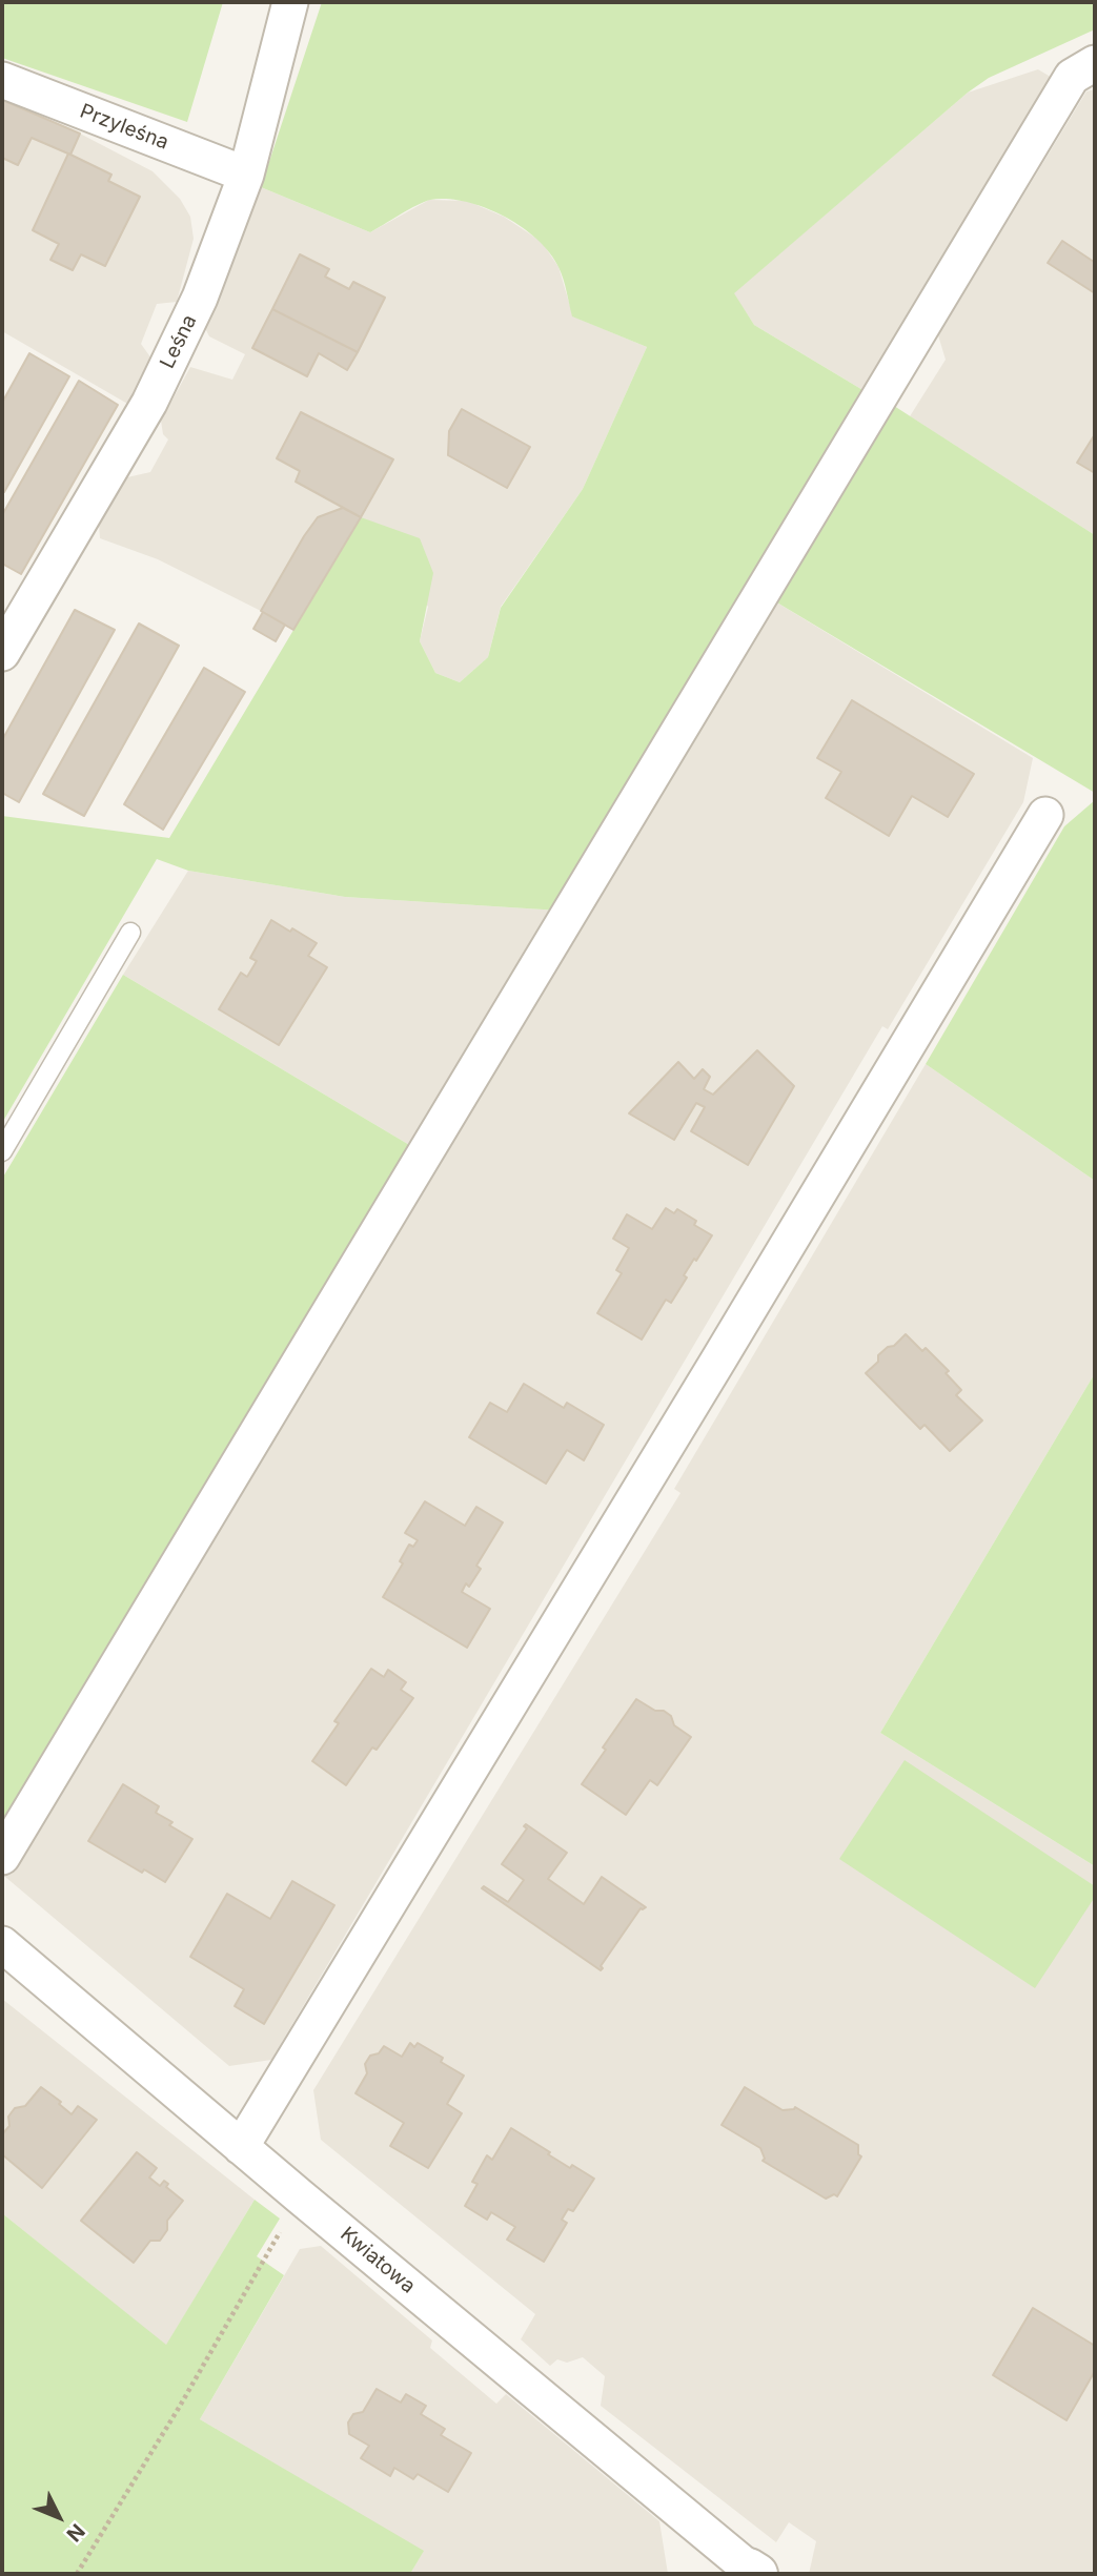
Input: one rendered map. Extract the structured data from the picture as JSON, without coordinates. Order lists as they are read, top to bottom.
{
  "streets": {
    "street": ["Przyleśna", "Leśna", "Kwiatowa"]
  },
  "crossings": [
    ["Przyleśna", "Leśna"]
  ],
  "north": "bottom right"
}
